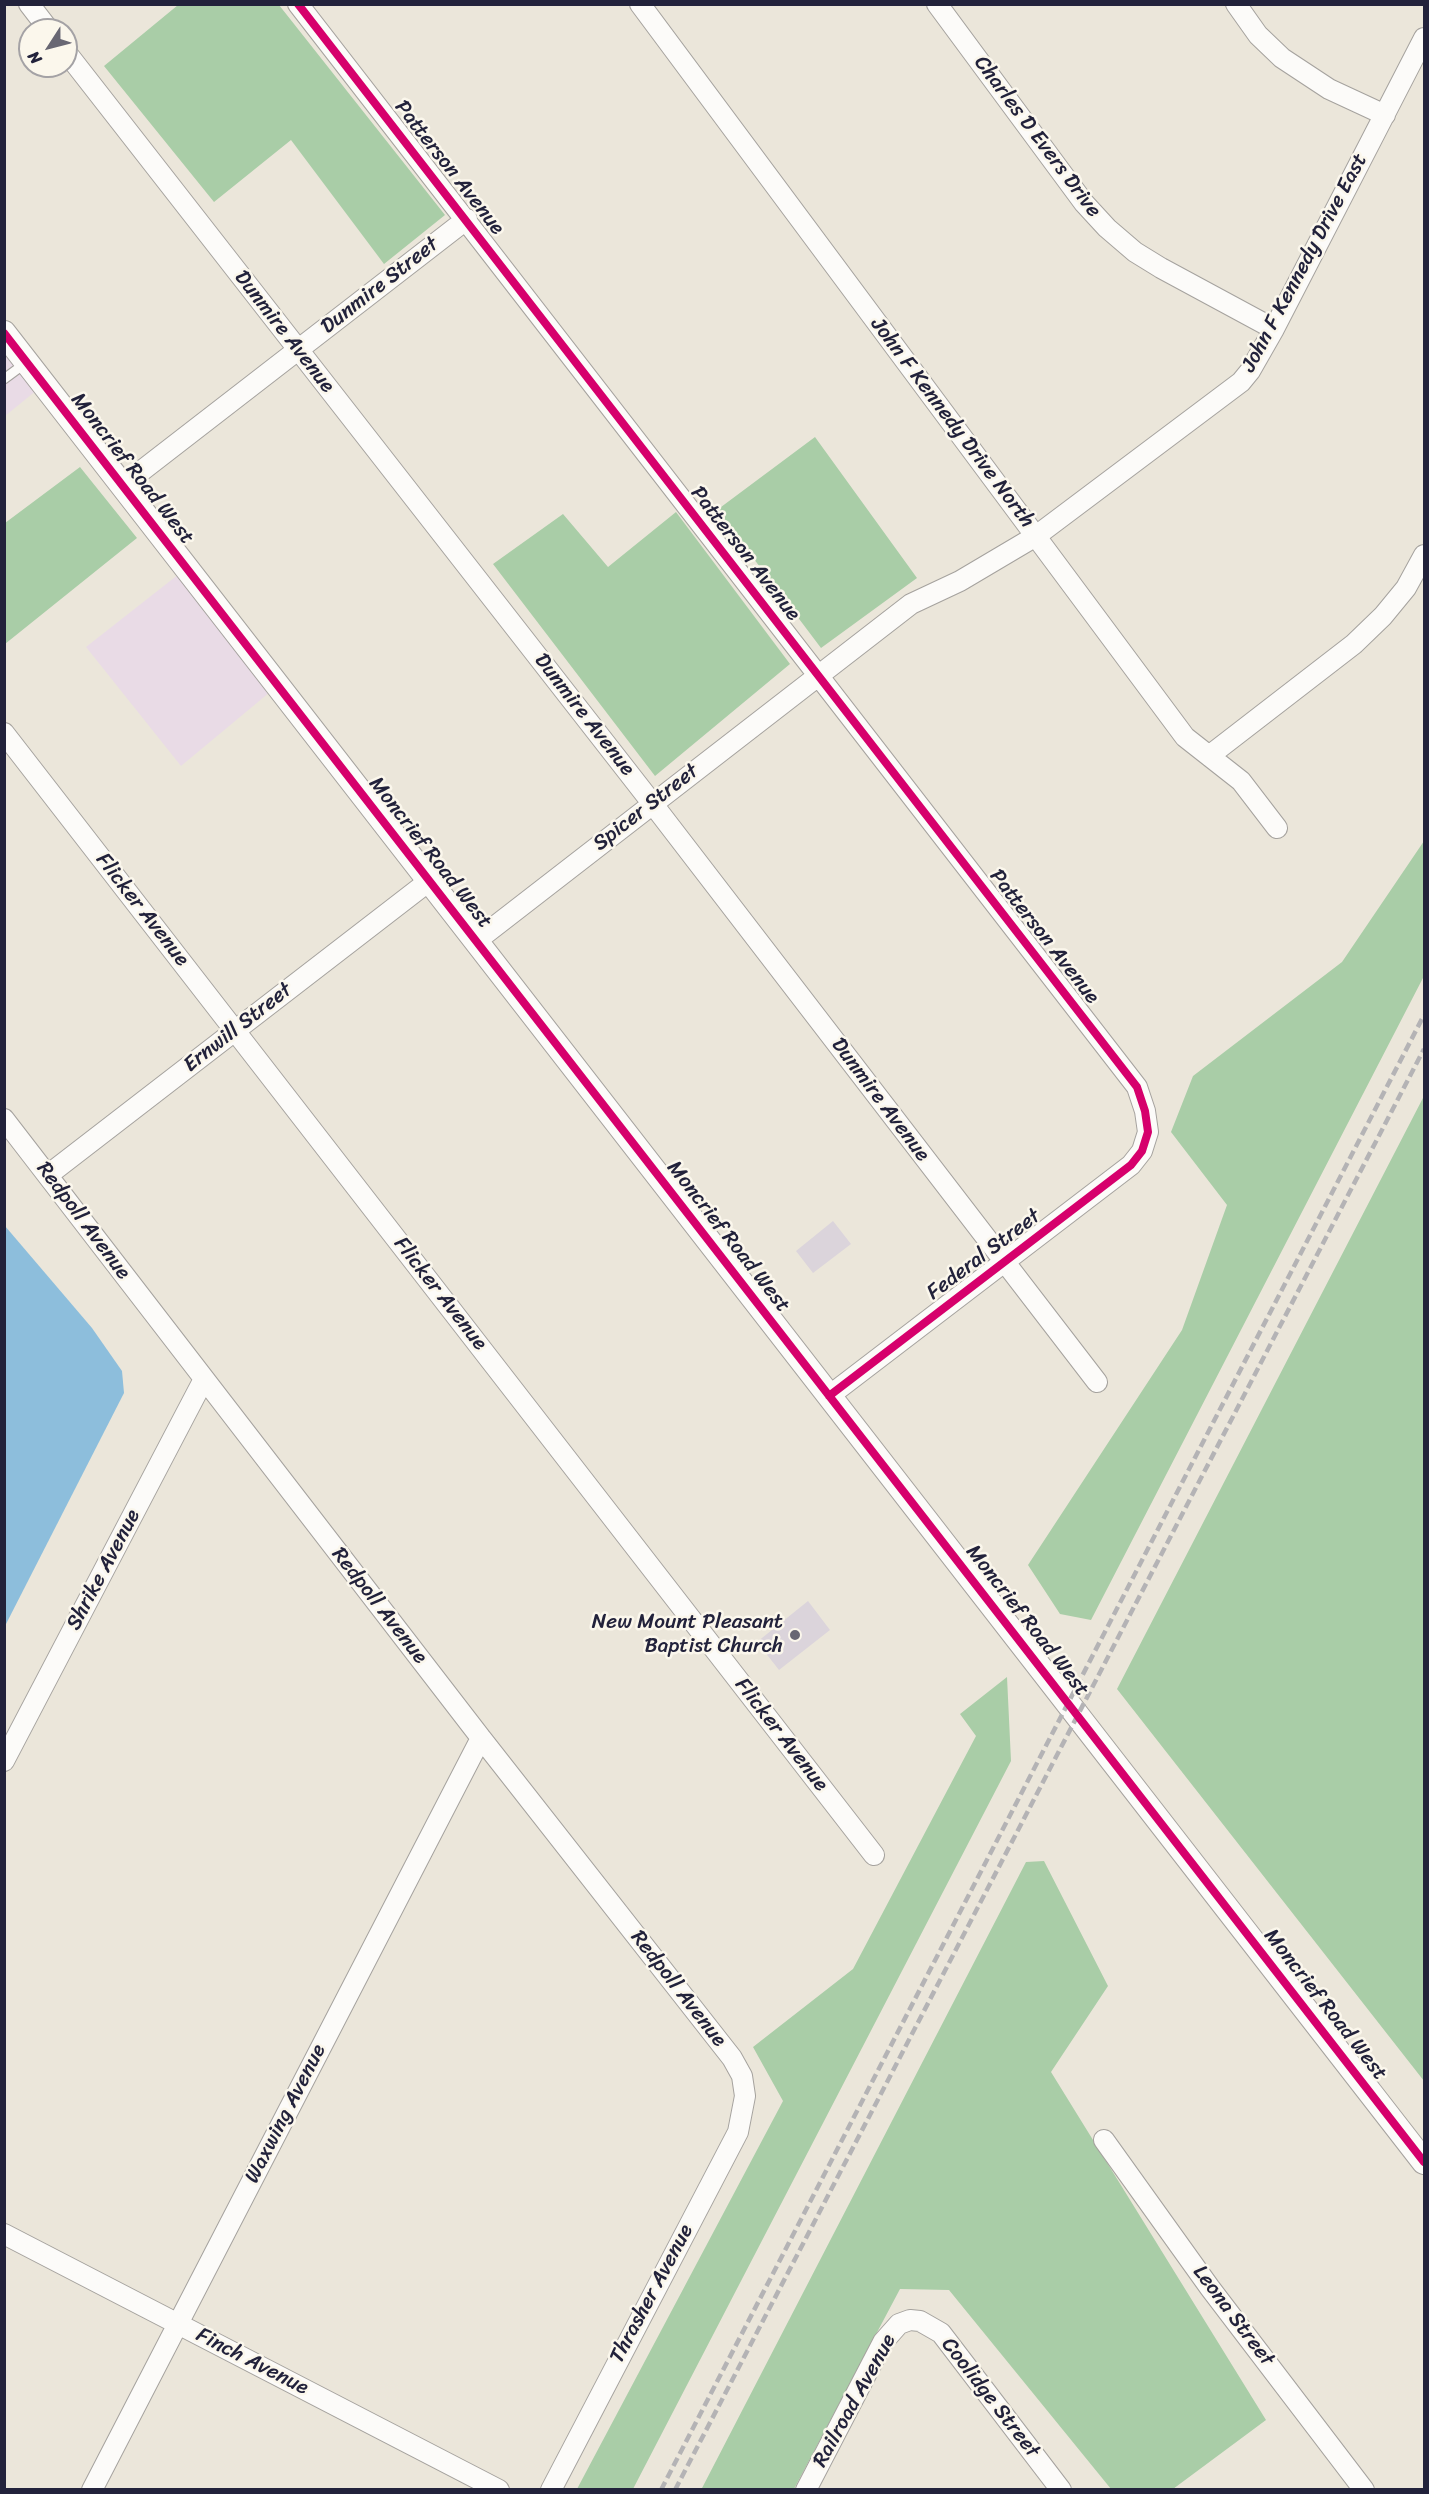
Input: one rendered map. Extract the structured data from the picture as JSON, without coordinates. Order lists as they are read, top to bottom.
{
  "streets": {
    "street": [
      "Charles D Evers Drive",
      "Patterson Avenue",
      "John F Kennedy Drive East",
      "Dunmire Street",
      "Dunmire Avenue",
      "John F Kennedy Drive North",
      "Moncrief Road West",
      "Spicer Street",
      "Flicker Avenue",
      "Ernwill Street",
      "Redpoll Avenue",
      "Federal Street",
      "Shrike Avenue",
      "Waxwing Avenue",
      "Thrasher Avenue",
      "Leona Street",
      "Finch Avenue",
      "Coolidge Street",
      "Railroad Avenue"
    ]
  },
  "crossings": [
    ["Charles D Evers Drive", "John F Kennedy Drive East"],
    ["Patterson Avenue", "John F Kennedy Drive East"],
    ["Patterson Avenue", "Dunmire Street"],
    ["Patterson Avenue", "Spicer Street"],
    ["Patterson Avenue", "Federal Street"],
    ["John F Kennedy Drive East", "John F Kennedy Drive North"],
    ["John F Kennedy Drive East", "Spicer Street"],
    ["Dunmire Street", "Dunmire Avenue"],
    ["Dunmire Street", "Moncrief Road West"],
    ["Dunmire Avenue", "Spicer Street"],
    ["Dunmire Avenue", "Federal Street"],
    ["Moncrief Road West", "Spicer Street"],
    ["Moncrief Road West", "Ernwill Street"],
    ["Moncrief Road West", "Federal Street"],
    ["Flicker Avenue", "Ernwill Street"],
    ["Ernwill Street", "Redpoll Avenue"],
    ["Redpoll Avenue", "Shrike Avenue"],
    ["Redpoll Avenue", "Waxwing Avenue"],
    ["Redpoll Avenue", "Thrasher Avenue"],
    ["Waxwing Avenue", "Finch Avenue"],
    ["Coolidge Street", "Railroad Avenue"]
  ],
  "places": ["New Mount Pleasant Baptist Church"],
  "north": "bottom left"
}
